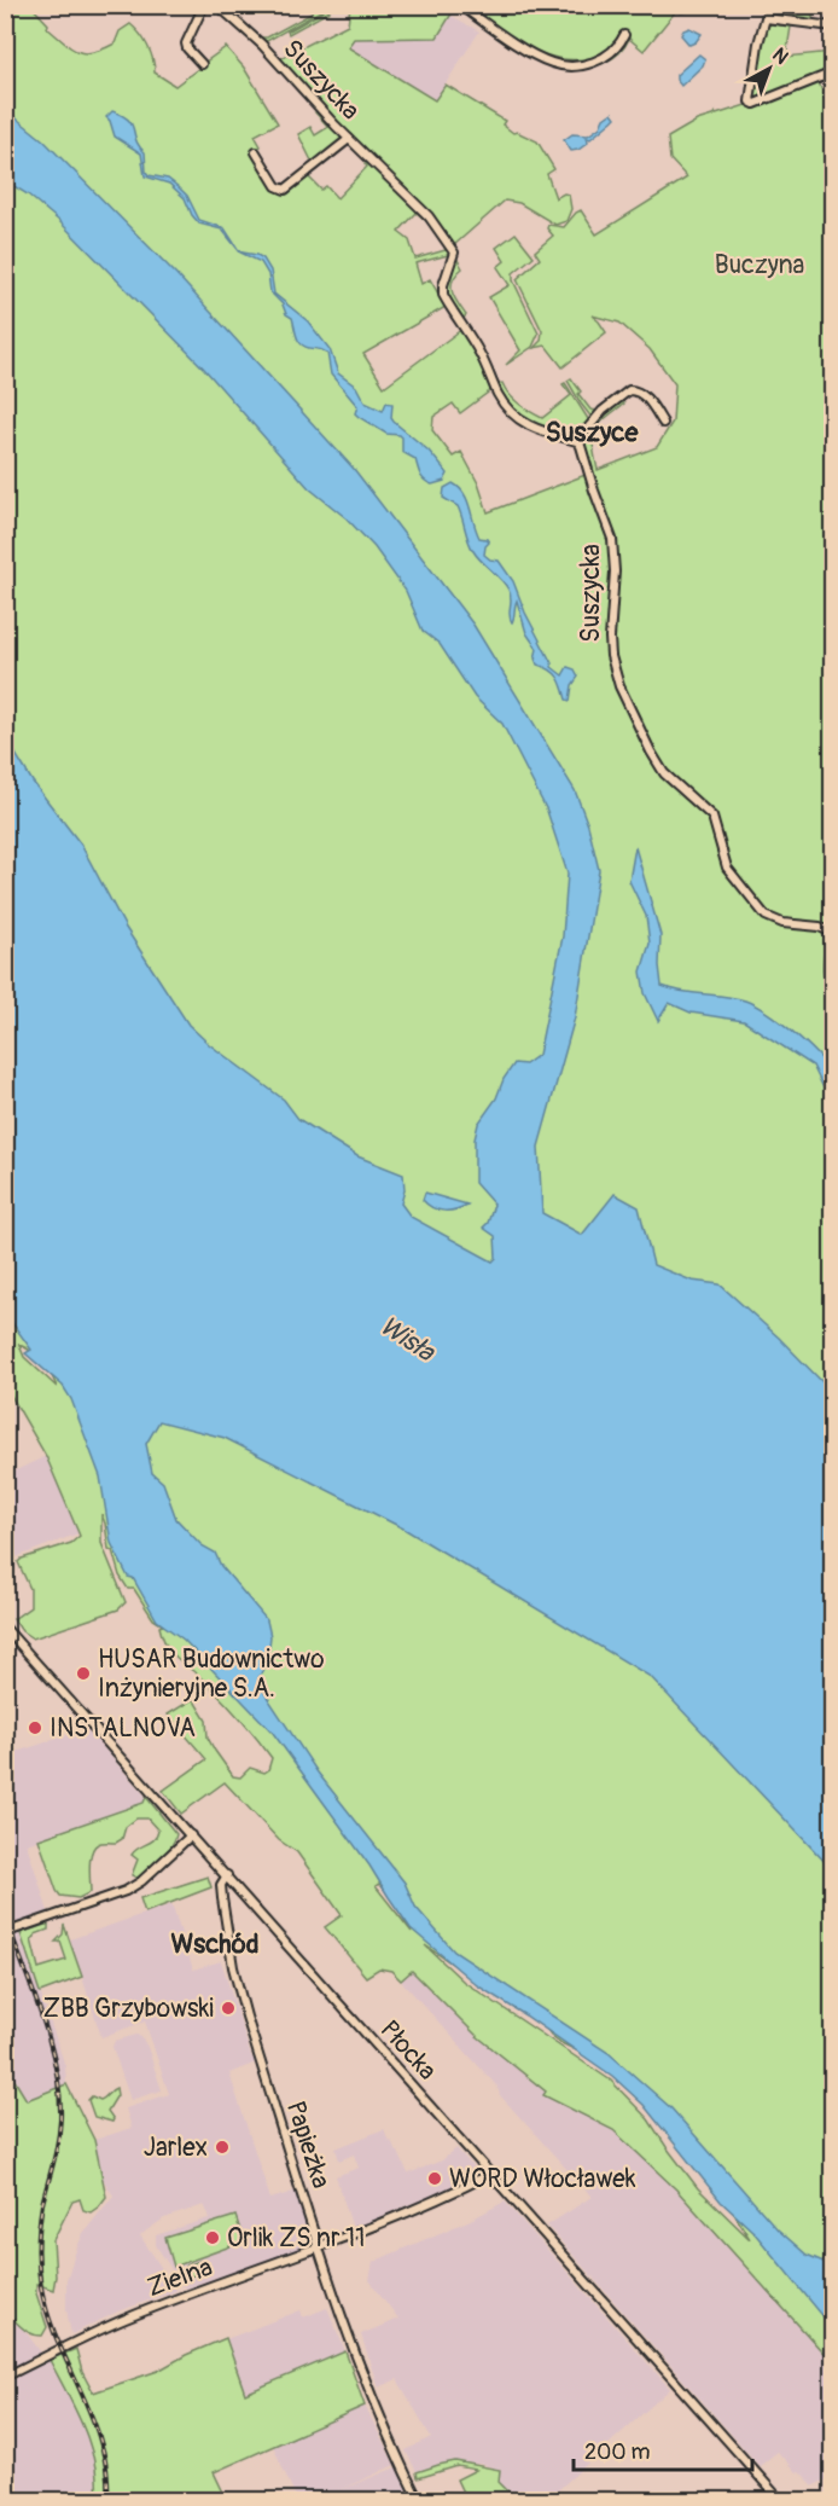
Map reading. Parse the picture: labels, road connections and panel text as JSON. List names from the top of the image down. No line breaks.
{"streets":{"street":["Suszycka","Płocka","Papieżka","Zielna"]},"crossings":[["Płocka","Papieżka"],["Płocka","Zielna"],["Papieżka","Zielna"]],"districts":["Suszyce","Wschód"],"water":["Wisła"],"parks":["Buczyna"],"places":["HUSAR Budownictwo Inżynieryjne S.A.","INSTALNOVA","ZBB Grzybowski","Jarlex","WORD Włocławek","Orlik ZS nr 11"],"scale_bar":"200 m","north":"top right"}
